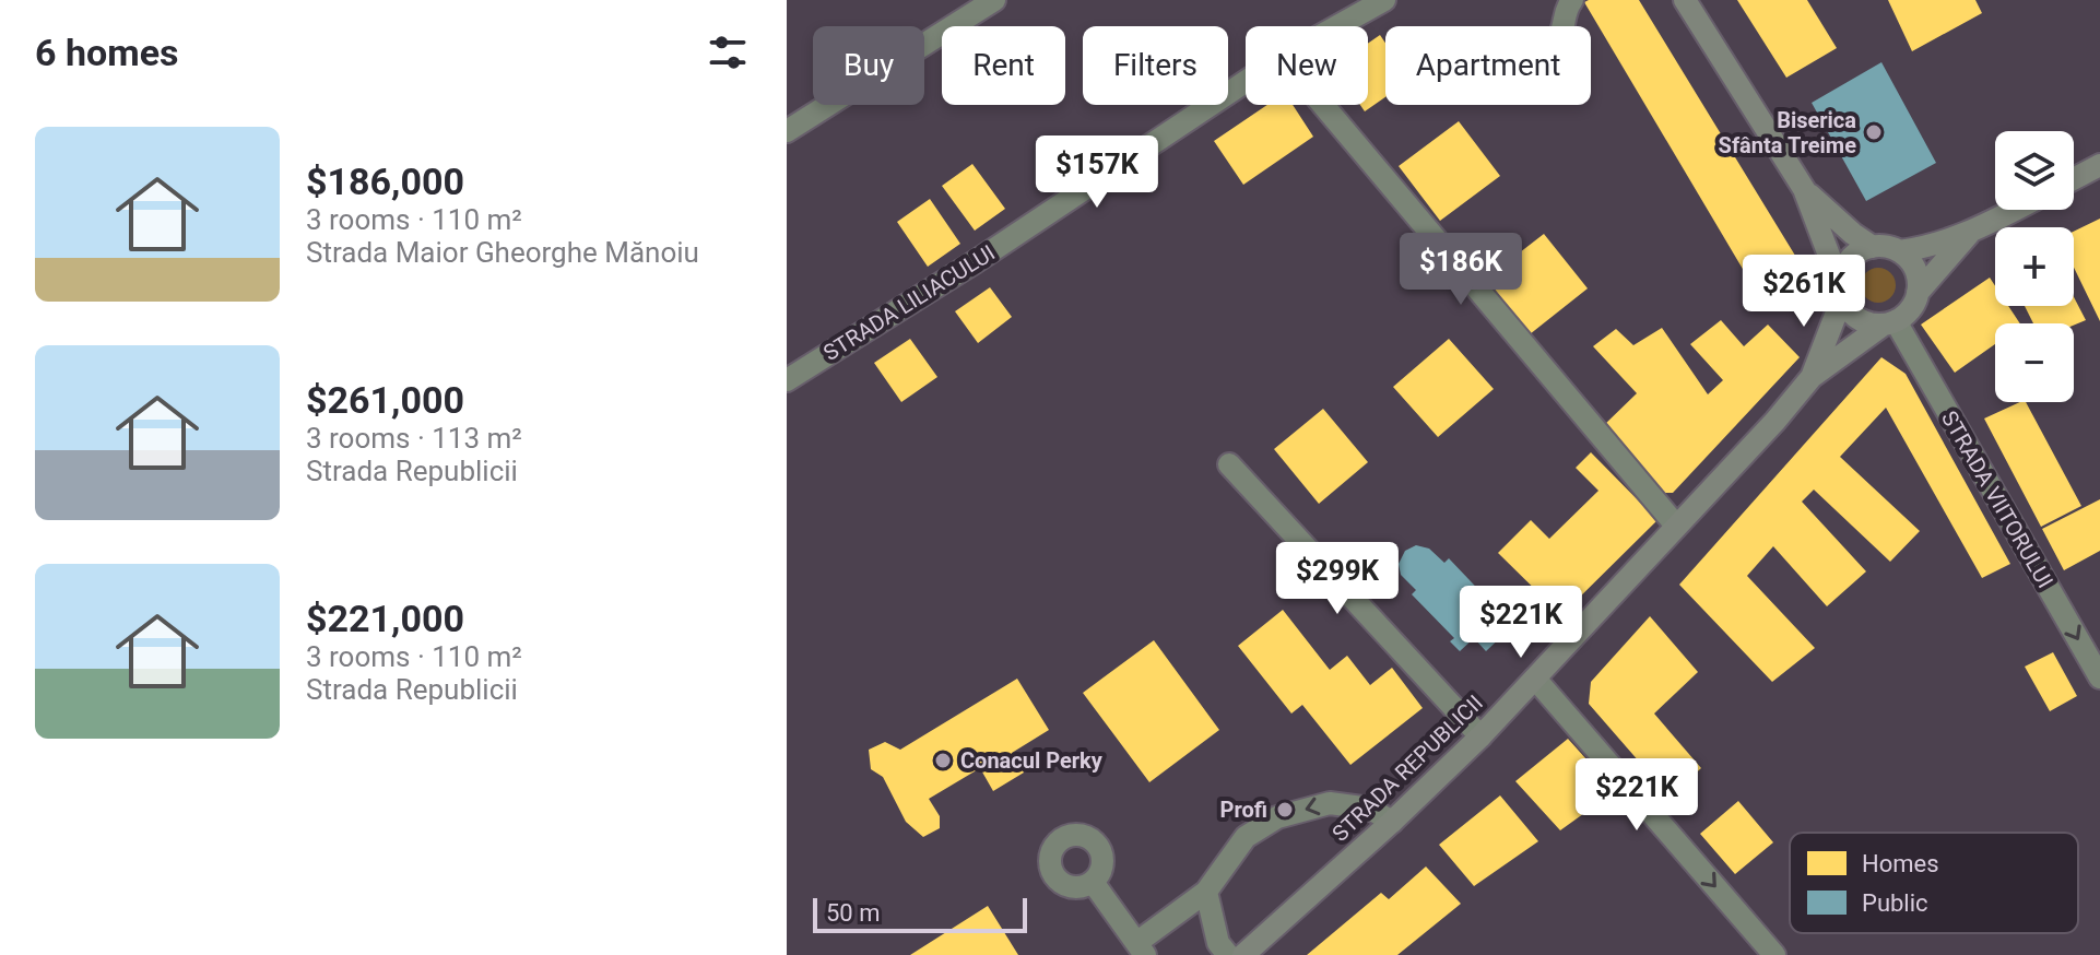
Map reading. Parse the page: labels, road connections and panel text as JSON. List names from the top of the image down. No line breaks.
{"streets":{"main road":["STRADA REPUBLICII"],"street":["STRADA LILIACULUI","STRADA VIITORULUI"]},"crossings":[["STRADA VIITORULUI","STRADA REPUBLICII"]],"one_way":["STRADA VIITORULUI"],"places":["Biserica Sfânta Treime","Conacul Perky","Profi"],"legend":["Homes","Public"],"scale_bar":"50 m","page":{"heading":"6 homes","chip":["Buy","Rent","Filters","New","Apartment"],"list":[{"name":"$186,000","note":"3 rooms · 110 m² · Strada Maior Gheorghe Mănoiu"},{"name":"$261,000","note":"3 rooms · 113 m² · Strada Republicii"},{"name":"$221,000","note":"3 rooms · 110 m² · Strada Republicii"}],"map_buttons":["+","−"],"price":["$157K","$186K","$261K","$299K","$221K","$221K"],"scale":"50 m"}}
